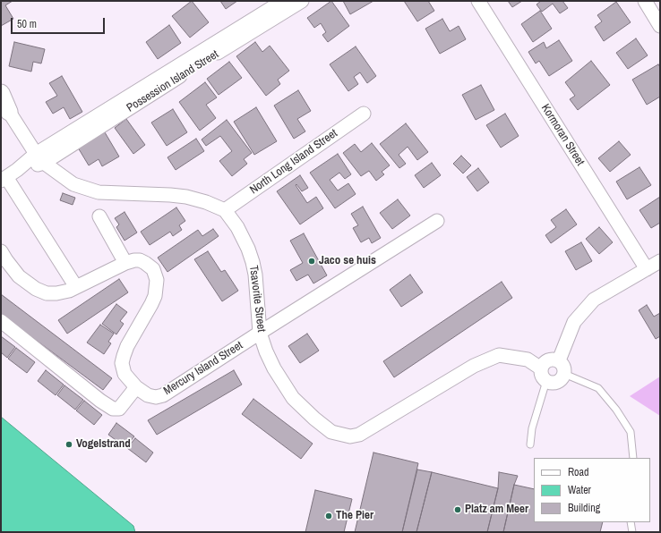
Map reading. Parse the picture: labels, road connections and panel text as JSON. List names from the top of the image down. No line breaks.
{"streets":{"street":["Possession Island Street","Kormoran Street","North Long Island Street","Tsavorite Street","Mercury Island Street"]},"crossings":[["Possession Island Street","Tsavorite Street"],["North Long Island Street","Tsavorite Street"],["Tsavorite Street","Mercury Island Street"]],"places":["Jaco se huis","Vogelstrand","Platz am Meer","The Pier"],"legend":["Road","Water","Building"],"scale_bar":"50 m"}
